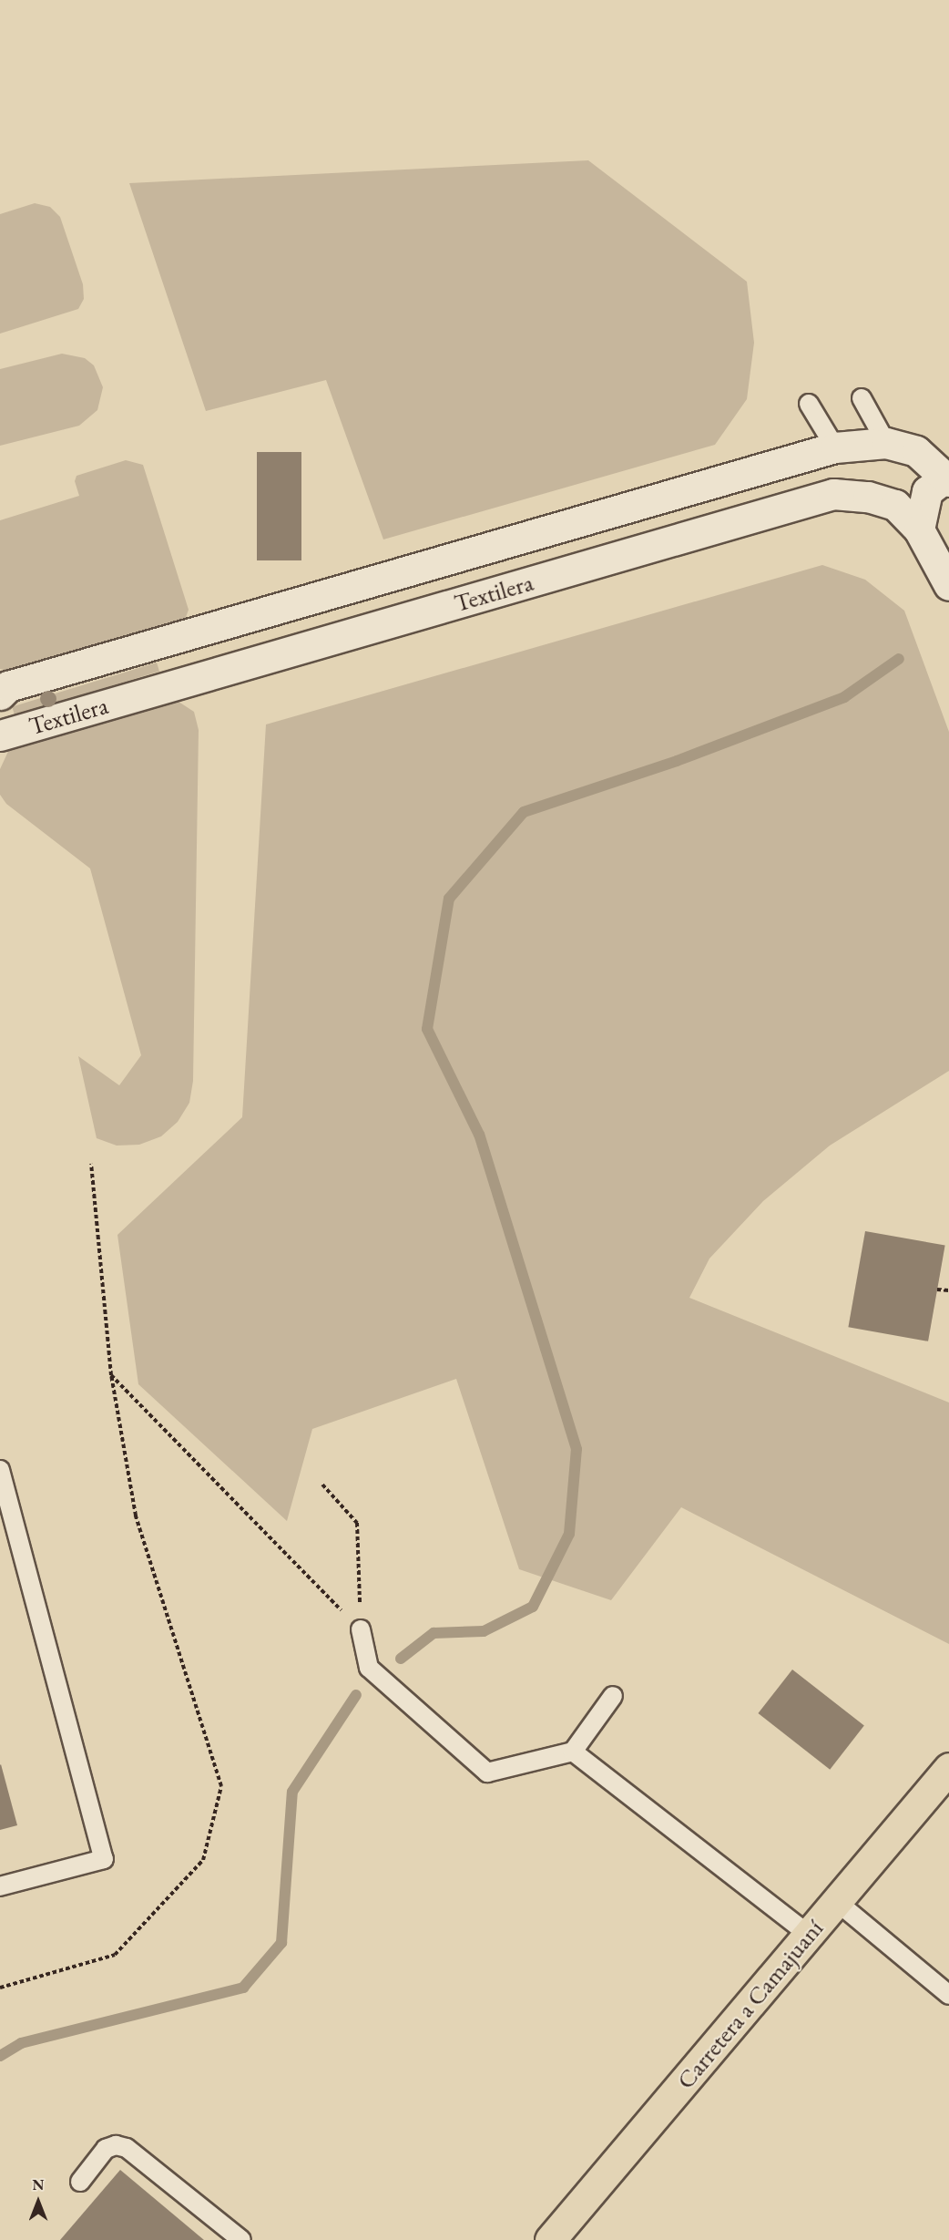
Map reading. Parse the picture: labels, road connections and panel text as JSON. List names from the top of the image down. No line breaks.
{"streets":{"main road":["Carretera a Camajuaní"],"street":["Textilera"]},"north":"top"}
